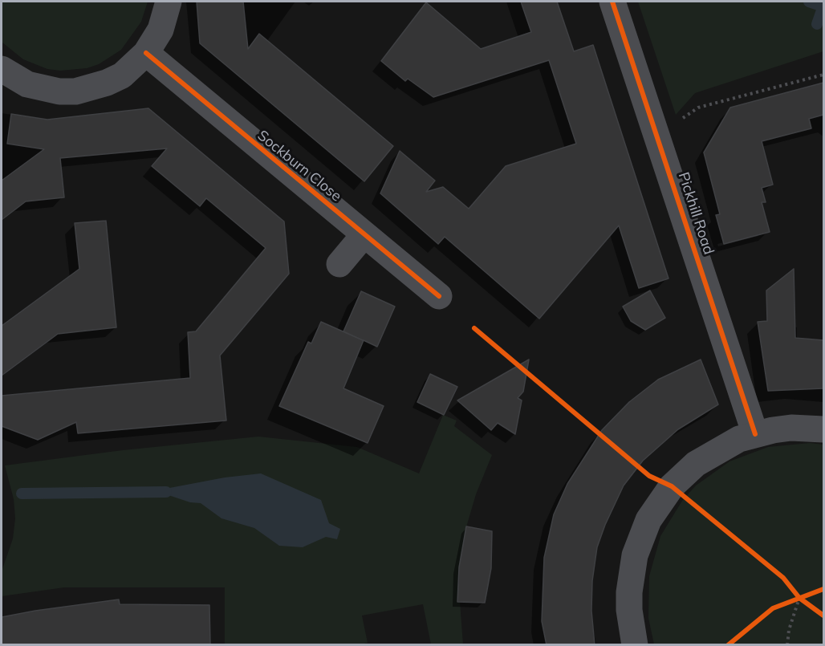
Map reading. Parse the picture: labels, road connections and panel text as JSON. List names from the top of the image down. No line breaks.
{"streets":{"street":["Sockburn Close","Pickhill Road"]}}
